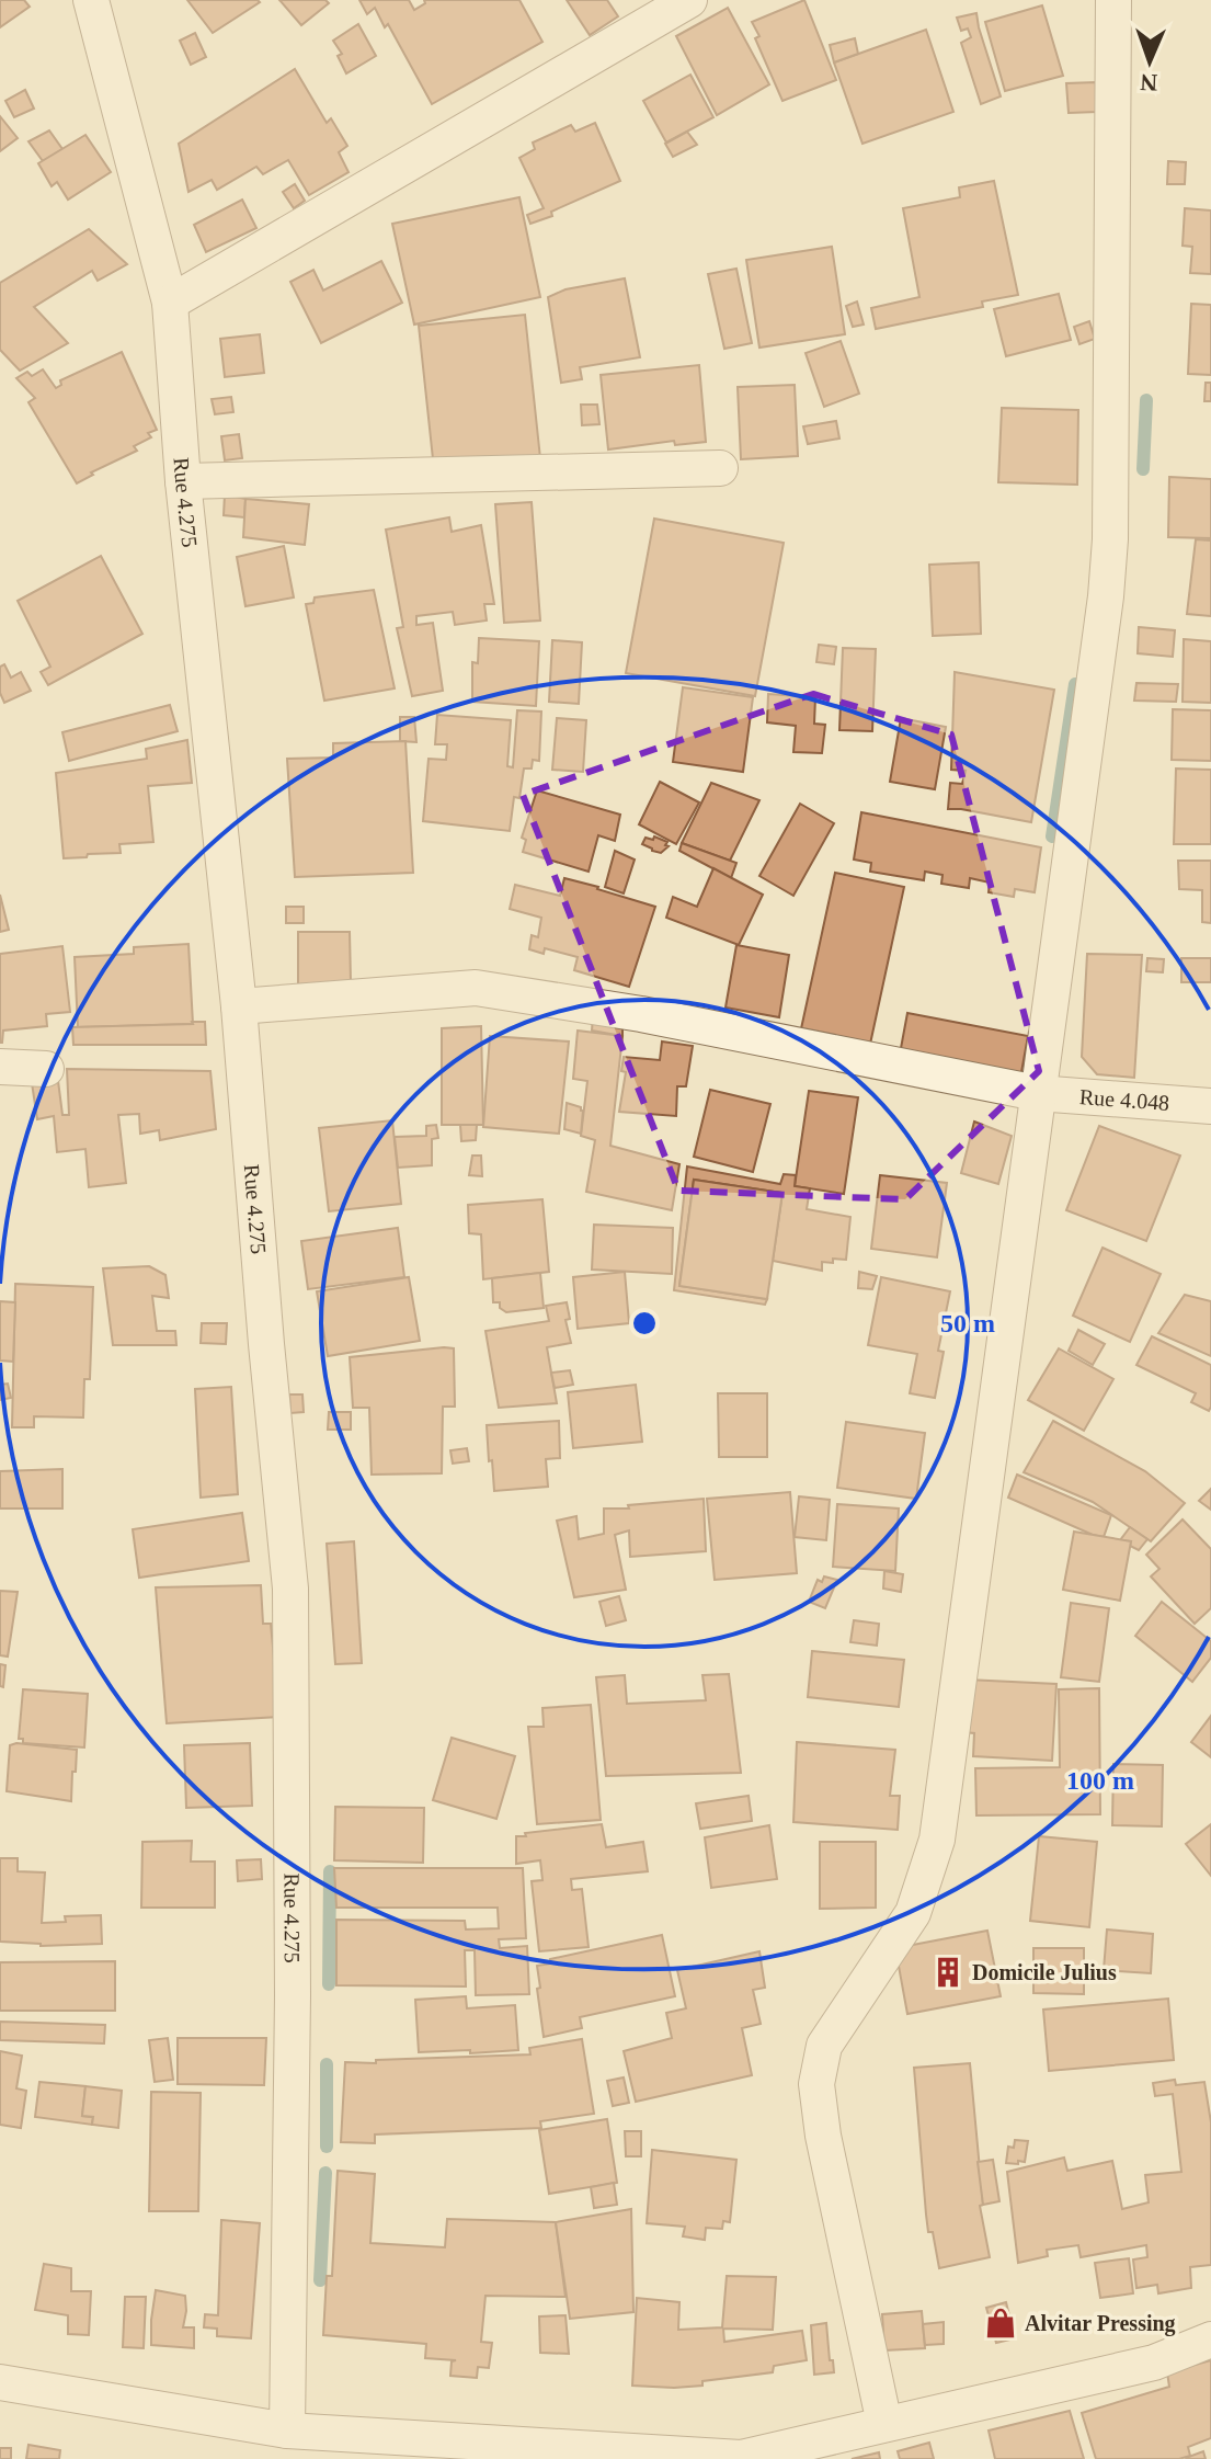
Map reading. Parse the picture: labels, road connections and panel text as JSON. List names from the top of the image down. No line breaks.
{"streets":{"street":["Rue 4.275","Rue 4.048"]},"crossings":[["Rue 4.275","Rue 4.048"]],"places":{"building":["Domicile Julius"],"shop":["Alvitar Pressing"]},"north":"bottom","rings":["50 m","100 m"]}
